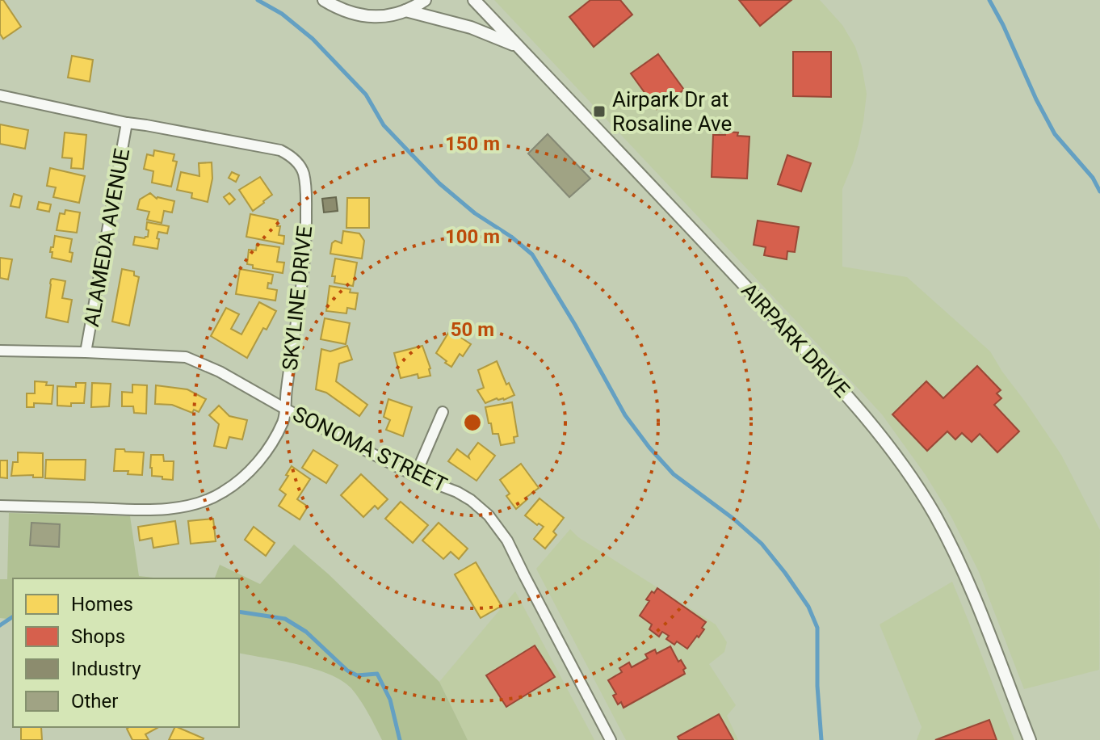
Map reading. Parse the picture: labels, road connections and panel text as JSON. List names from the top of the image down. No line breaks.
{"streets":{"street":["ALAMEDA AVENUE","SKYLINE DRIVE","AIRPARK DRIVE","SONOMA STREET"]},"crossings":[["ALAMEDA AVENUE","SKYLINE DRIVE"],["ALAMEDA AVENUE","SONOMA STREET"],["SKYLINE DRIVE","SONOMA STREET"]],"places":{"transit":["Airpark Dr at Rosaline Ave"]},"legend":["Homes","Shops","Industry","Other"],"rings":["150 m","100 m","50 m"]}
